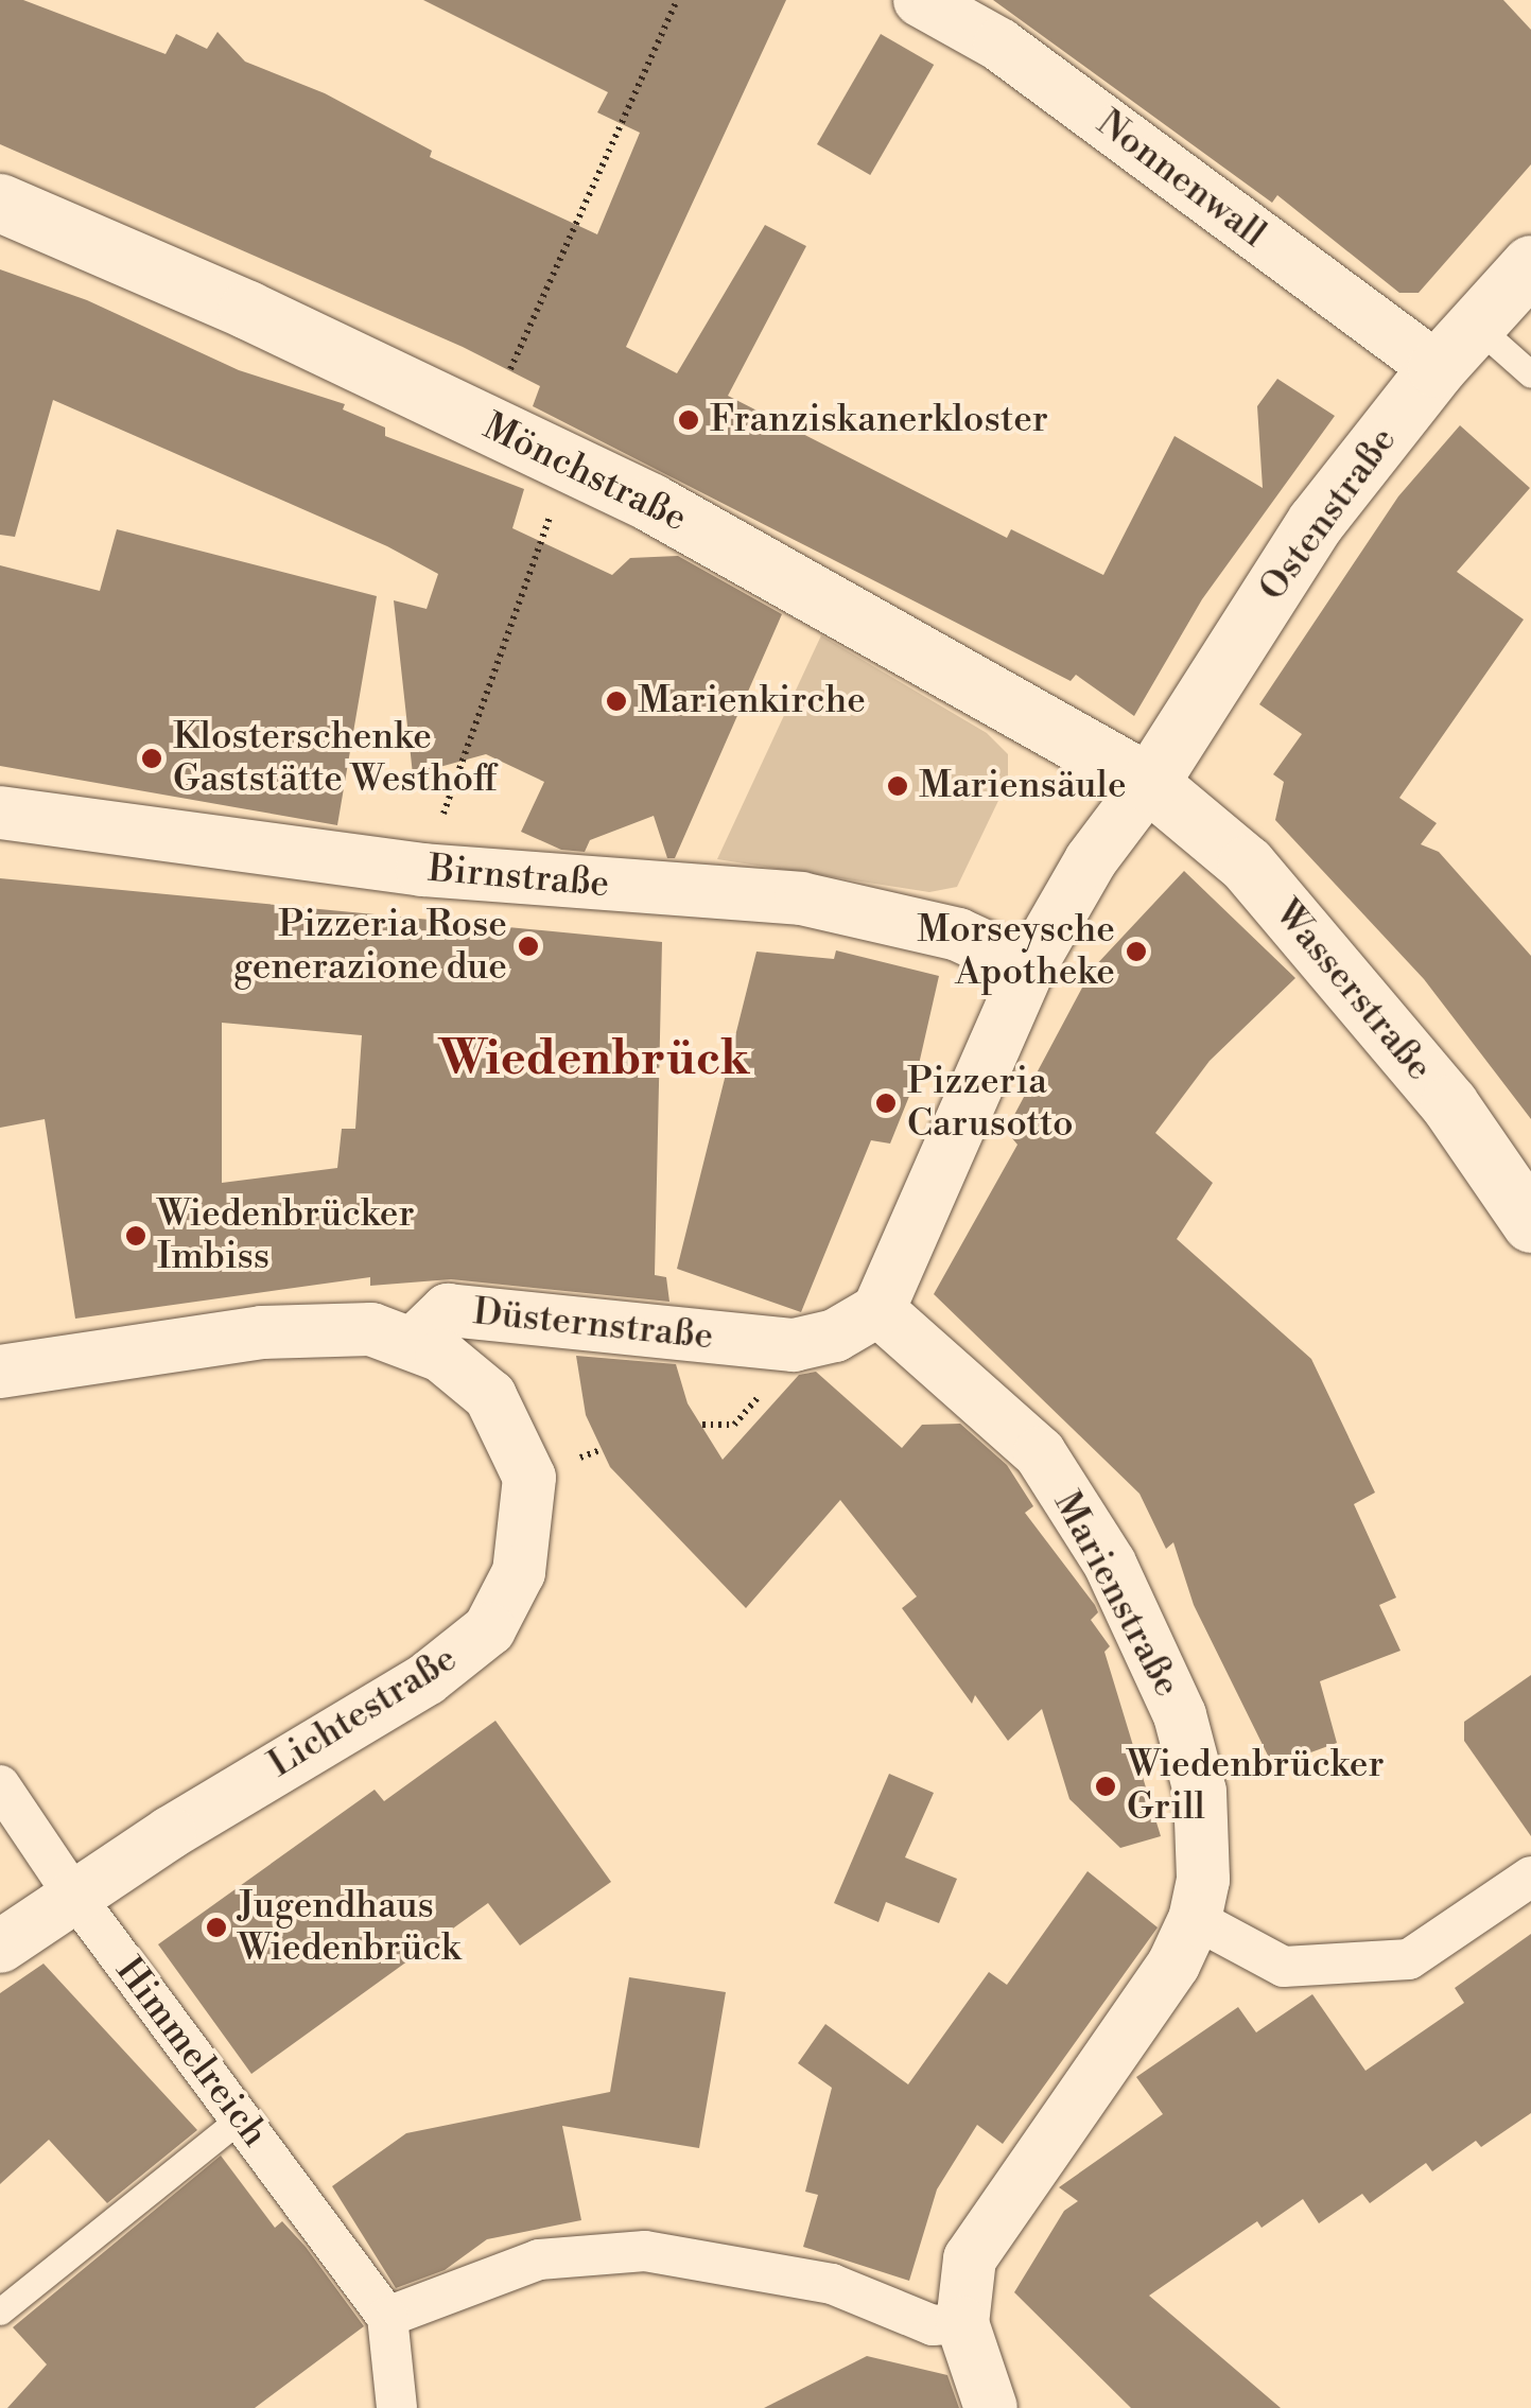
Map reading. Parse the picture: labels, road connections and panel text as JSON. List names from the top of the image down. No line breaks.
{"streets":{"street":["Nonnenwall","Mönchstraße","Ostenstraße","Birnstraße","Wasserstraße","Düsternstraße","Marienstraße","Lichtestraße","Himmelreich"]},"crossings":[["Nonnenwall","Ostenstraße"],["Mönchstraße","Ostenstraße"],["Mönchstraße","Wasserstraße"],["Ostenstraße","Wasserstraße"],["Düsternstraße","Marienstraße"],["Düsternstraße","Lichtestraße"],["Lichtestraße","Himmelreich"]],"districts":["Wiedenbrück"],"places":["Franziskanerkloster","Marienkirche","Klosterschenke Gaststätte Westhoff","Mariensäule","Pizzeria Rose generazione due","Morseysche Apotheke","Pizzeria Carusotto","Wiedenbrücker Imbiss","Wiedenbrücker Grill","Jugendhaus Wiedenbrück"]}
